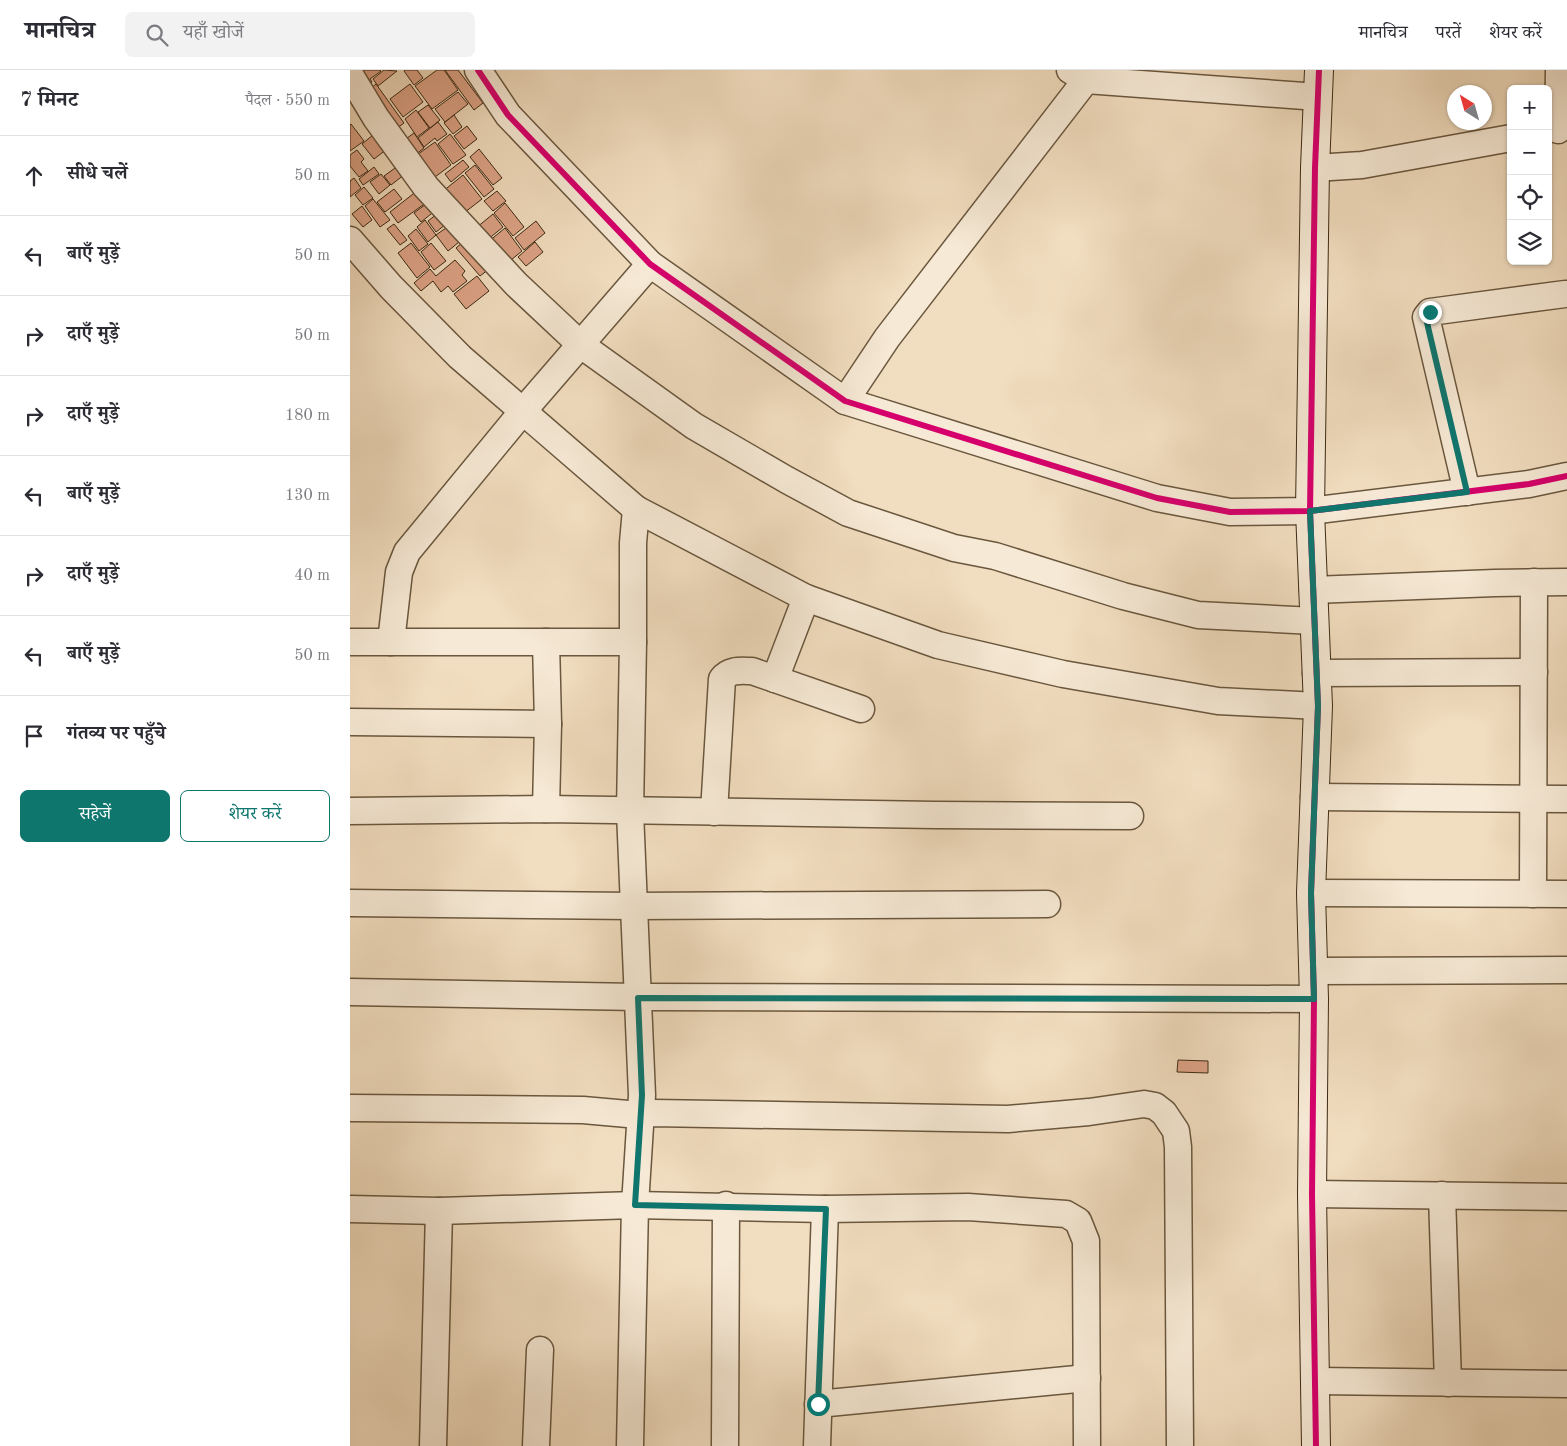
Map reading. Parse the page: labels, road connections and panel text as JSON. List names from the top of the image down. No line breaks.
{"north":"top left","page":{"header":"मानचित्र","search":"यहाँ खोजें","nav":["मानचित्र","परतें","शेयर करें"],"heading":["7 मिनट","पैदल · 550 m"],"map_buttons":["+","−"],"list":[["सीधे चलें","50 m"],["बाएँ मुड़ें","50 m"],["दाएँ मुड़ें","50 m"],["दाएँ मुड़ें","180 m"],["बाएँ मुड़ें","130 m"],["दाएँ मुड़ें","40 m"],["बाएँ मुड़ें","50 m"],"गंतव्य पर पहुँचे"],"buttons":["सहेजें","शेयर करें"]}}
